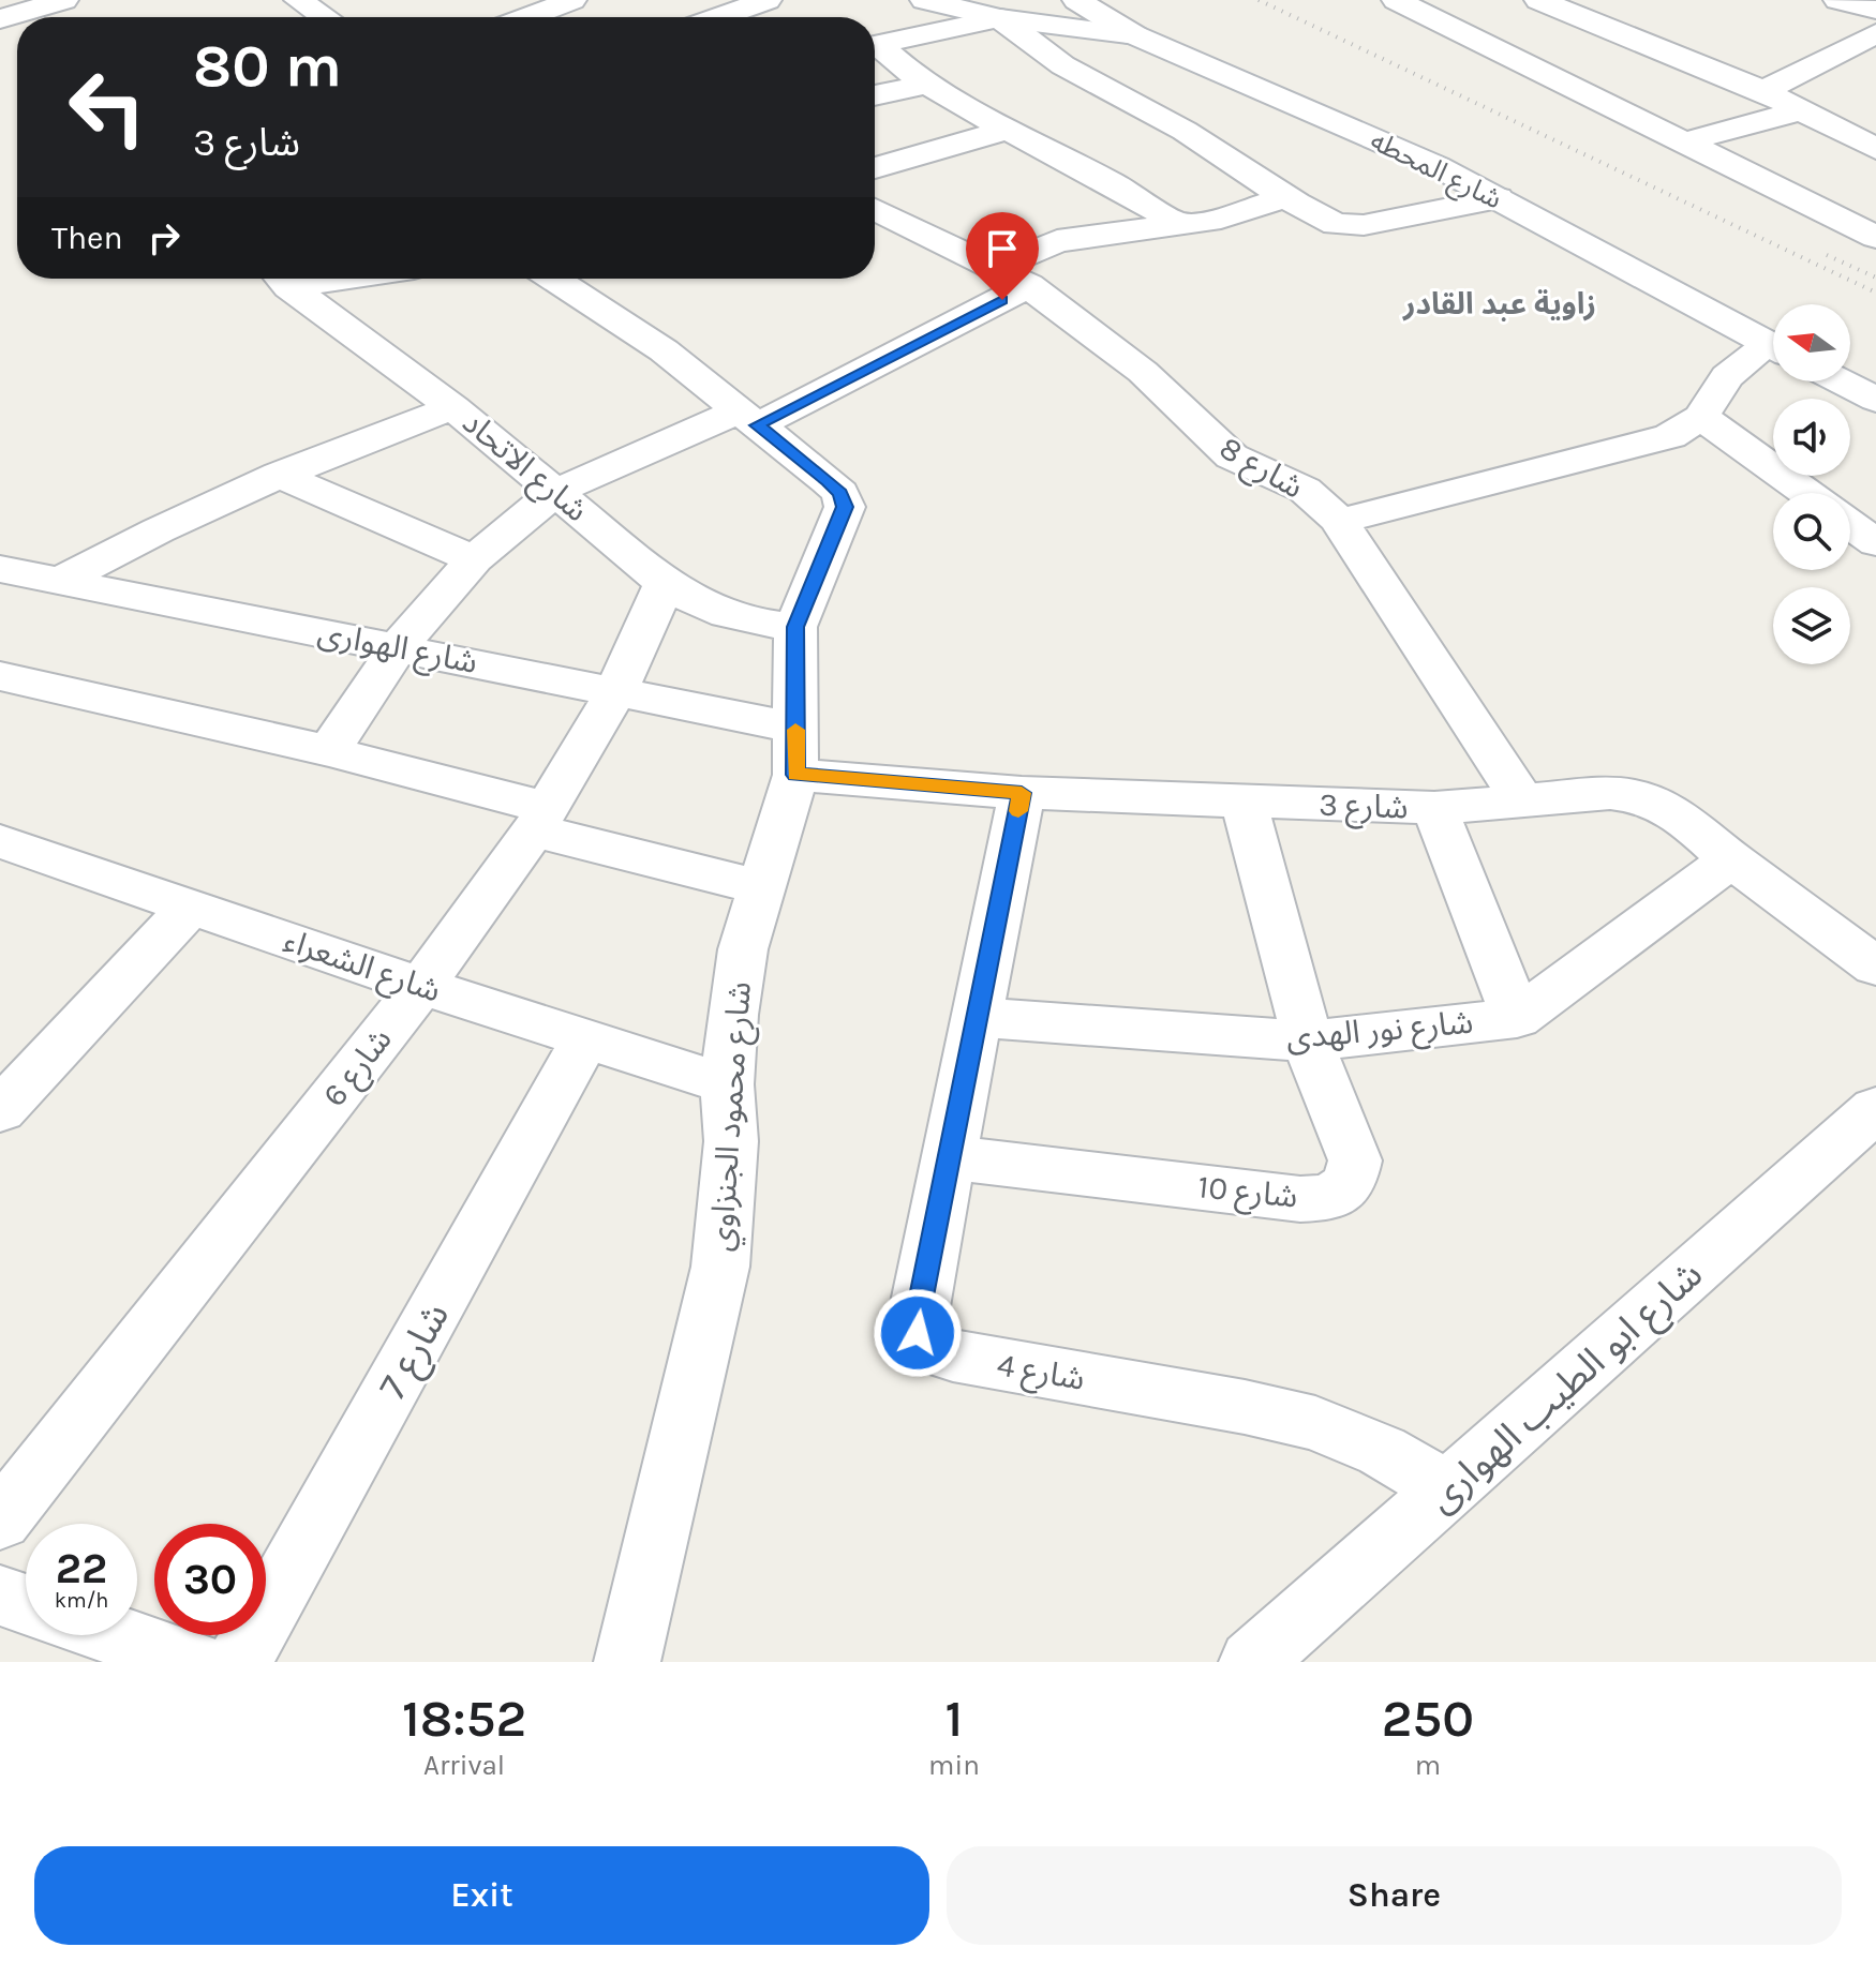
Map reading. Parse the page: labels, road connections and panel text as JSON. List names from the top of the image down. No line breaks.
{"streets":{"street":["شارع المحطه","شارع الاتحاد","شارع 8","شارع الهوارى","شارع 3","شارع الشعراء","شارع نور الهدى","شارع 6","شارع محمود الجنزاوي","شارع 10","شارع 7","شارع 4","شارع ابو الطيب الهوارى"]},"crossings":[["شارع الاتحاد","شارع 6"],["شارع الاتحاد","شارع محمود الجنزاوي"],["شارع 8","شارع 3"],["شارع الهوارى","شارع 3"],["شارع الهوارى","شارع 6"],["شارع الهوارى","شارع محمود الجنزاوي"],["شارع 3","شارع نور الهدى"],["شارع 3","شارع محمود الجنزاوي"],["شارع 3","شارع 10"],["شارع 3","شارع 4"],["شارع الشعراء","شارع 6"],["شارع الشعراء","شارع محمود الجنزاوي"],["شارع الشعراء","شارع 7"],["شارع نور الهدى","شارع 10"],["شارع نور الهدى","شارع 4"],["شارع 10","شارع 4"],["شارع 4","شارع ابو الطيب الهوارى"]],"districts":["زاوية عبد القادر"],"north":"left","page":{"turn":["80 m","شارع 3"],"then":"Then","speed":"22 km/h","limit":"30","eta":["18:52","Arrival","1","min","250","m"],"buttons":["Exit","Share"]}}
